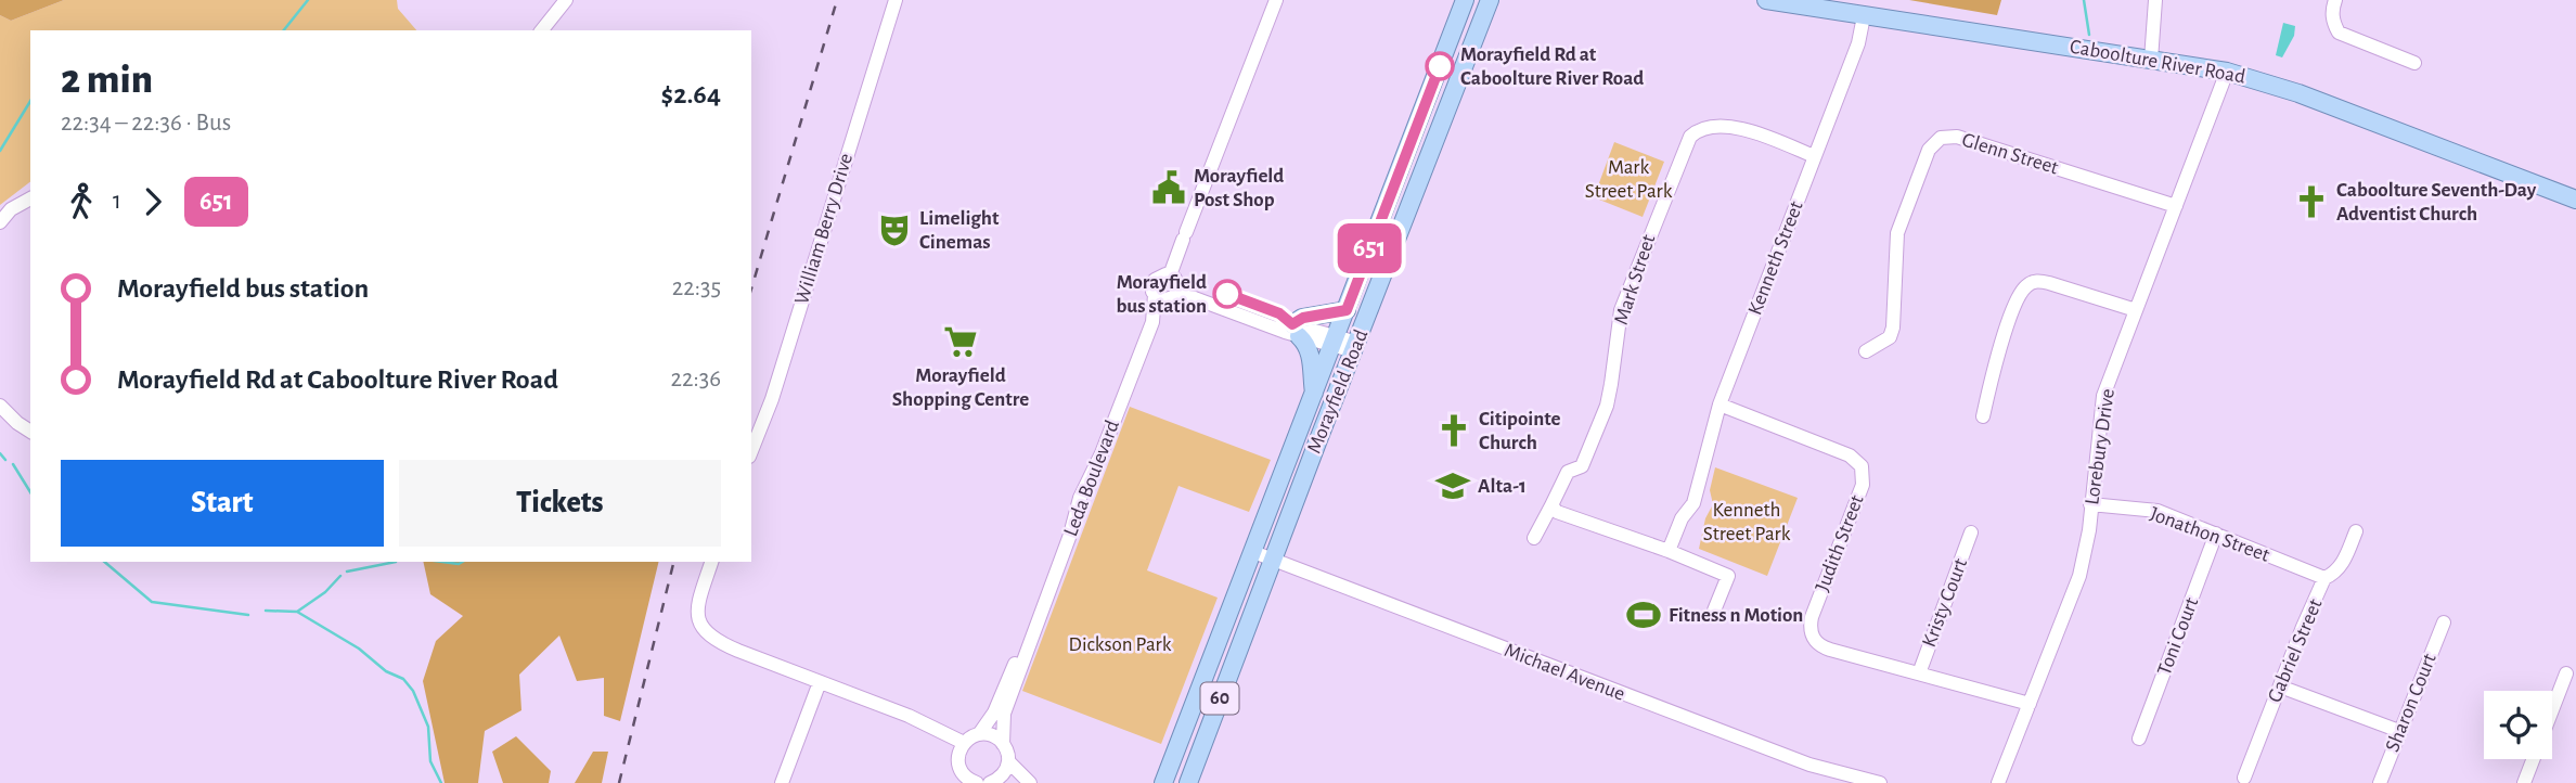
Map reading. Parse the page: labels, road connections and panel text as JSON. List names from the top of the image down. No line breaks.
{"streets":{"main road":["Caboolture River Road","Morayfield Road","60"],"street":["Glenn Street","William Berry Drive","Kenneth Street","Mark Street","Lorebury Drive","Leda Boulevard","Jonathon Street","Judith Street","Kristy Court","Toni Court","Gabriel Street","Michael Avenue","Sharon Court"]},"crossings":[["Caboolture River Road","Kenneth Street"],["Caboolture River Road","Lorebury Drive"],["Glenn Street","Lorebury Drive"],["Kenneth Street","Mark Street"],["Kenneth Street","Judith Street"],["Morayfield Road","Michael Avenue"],["Lorebury Drive","Jonathon Street"],["Lorebury Drive","Judith Street"],["Jonathon Street","Toni Court"],["Jonathon Street","Gabriel Street"],["Judith Street","Kristy Court"]],"parks":["Mark Street Park","Kenneth Street Park","Dickson Park"],"places":{"other":["Morayfield Rd at Caboolture River Road","Morayfield bus station"],"public building":["Morayfield Post Shop"],"church":["Caboolture Seventh-Day Adventist Church","Citipointe Church"],"theatre":["Limelight Cinemas"],"supermarket":["Morayfield Shopping Centre"],"school or university":["Alta-1"],"sports":["Fitness n Motion"]},"lines":["bus line 651"],"page":{"on_map":"651","heading":["2 min","22:34 – 22:36 · Bus","$2.64"],"legs":["1","651"],"list":[{"name":"Morayfield bus station","value":"22:35"},{"name":"Morayfield Rd at Caboolture River Road","value":"22:36"}],"buttons":["Start","Tickets"]}}
